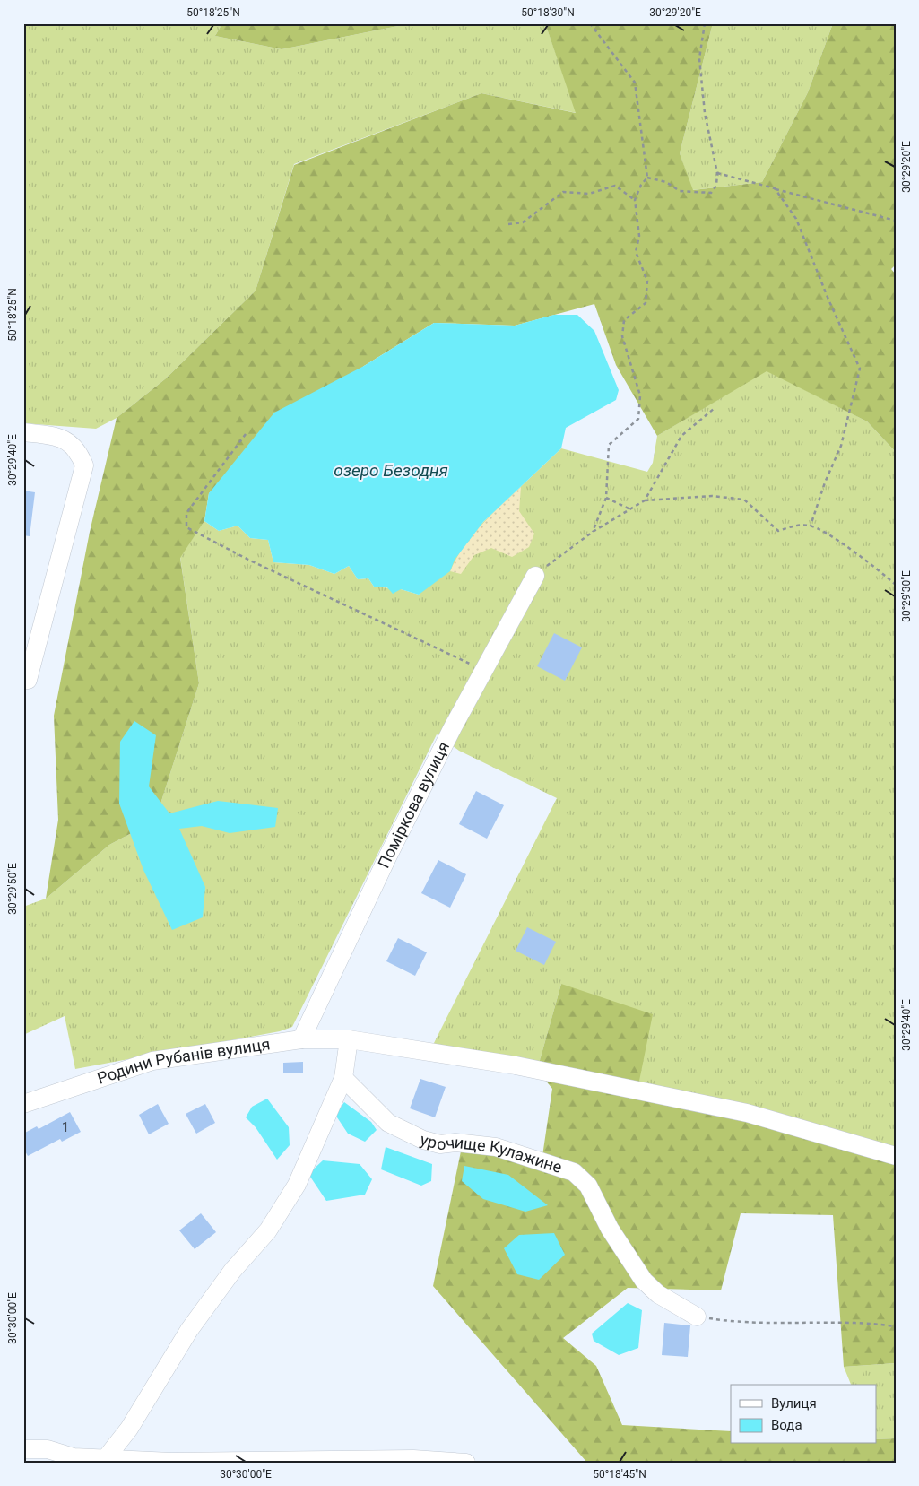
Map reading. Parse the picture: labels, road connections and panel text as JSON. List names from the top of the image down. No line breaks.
{"streets":{"street":["Поміркова вулиця","Родини Рубанів вулиця","урочище Кулажине"]},"crossings":[["Поміркова вулиця","Родини Рубанів вулиця"]],"water":["озеро Безодня"],"house_numbers":["1"],"legend":["Вулиця","Вода"],"coordinates":["50°18'25\"N","50°18'30\"N","30°29'20\"E","30°29'40\"E","30°29'30\"E","30°29'50\"E","30°30'00\"E","50°18'45\"N"]}
